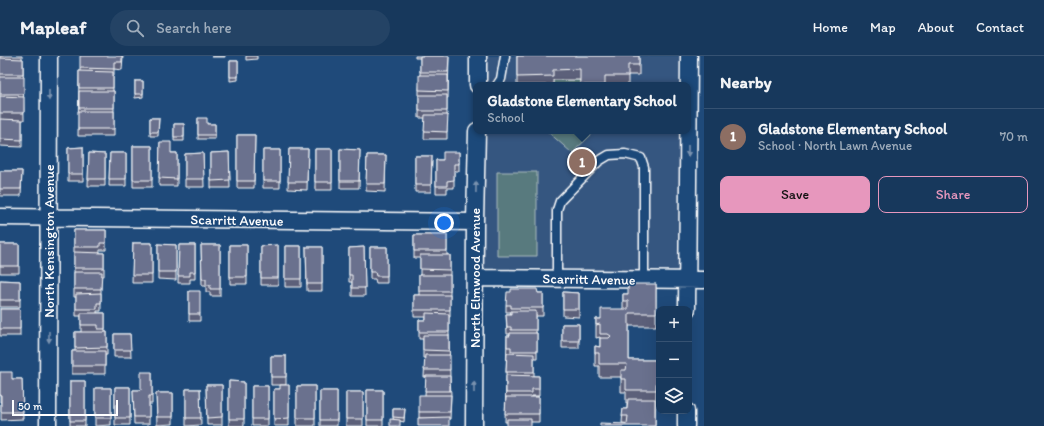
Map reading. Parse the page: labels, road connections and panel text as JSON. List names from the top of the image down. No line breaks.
{"streets":{"street":["Scarritt Avenue","North Kensington Avenue","North Elmwood Avenue"]},"crossings":[["Scarritt Avenue","North Kensington Avenue"],["Scarritt Avenue","North Elmwood Avenue"]],"one_way":["North Kensington Avenue","North Elmwood Avenue"],"scale_bar":"50 m","page":{"header":"Mapleaf","search":"Search here","nav":["Home","Map","About","Contact"],"heading":"Nearby","popup":["Gladstone Elementary School","School"],"list":[{"mark":"1","name":"Gladstone Elementary School","note":"School · North Lawn Avenue","value":"70 m"}],"pins":"1","buttons":["Save","Share"],"map_buttons":["+","−"],"scale":"50 m"}}
